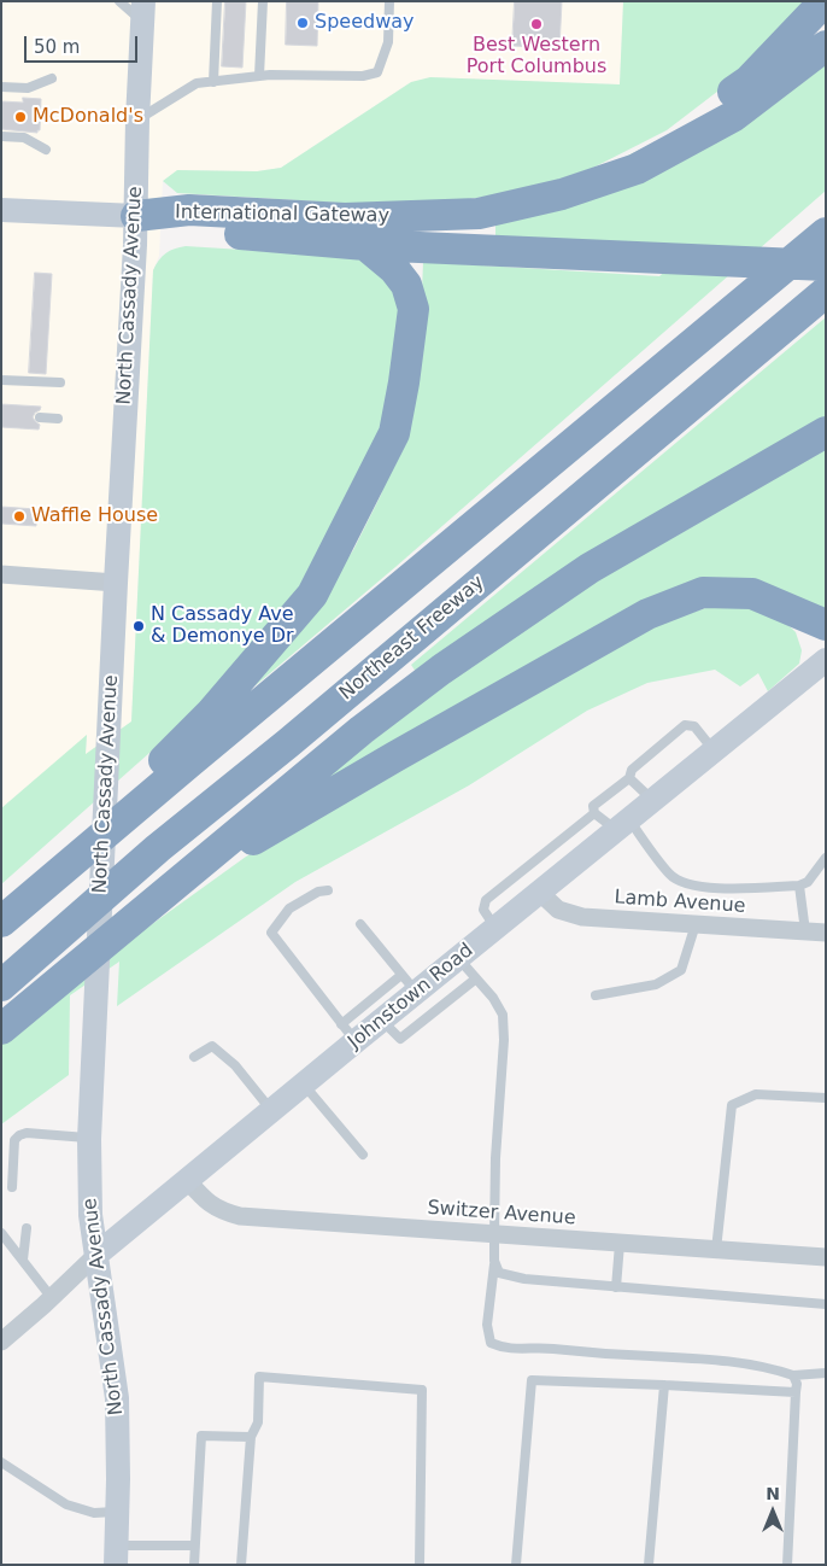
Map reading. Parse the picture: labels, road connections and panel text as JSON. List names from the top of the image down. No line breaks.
{"streets":{"highway":["International Gateway","Northeast Freeway"],"main road":["North Cassady Avenue","Johnstown Road"],"street":["Lamb Avenue","Switzer Avenue"]},"crossings":[["International Gateway","North Cassady Avenue"],["North Cassady Avenue","Johnstown Road"],["Lamb Avenue","Johnstown Road"],["Johnstown Road","Switzer Avenue"]],"places":["Speedway","Best Western Port Columbus","McDonald's","Waffle House","N Cassady Ave & Demonye Dr"],"scale_bar":"50 m","north":"top"}
